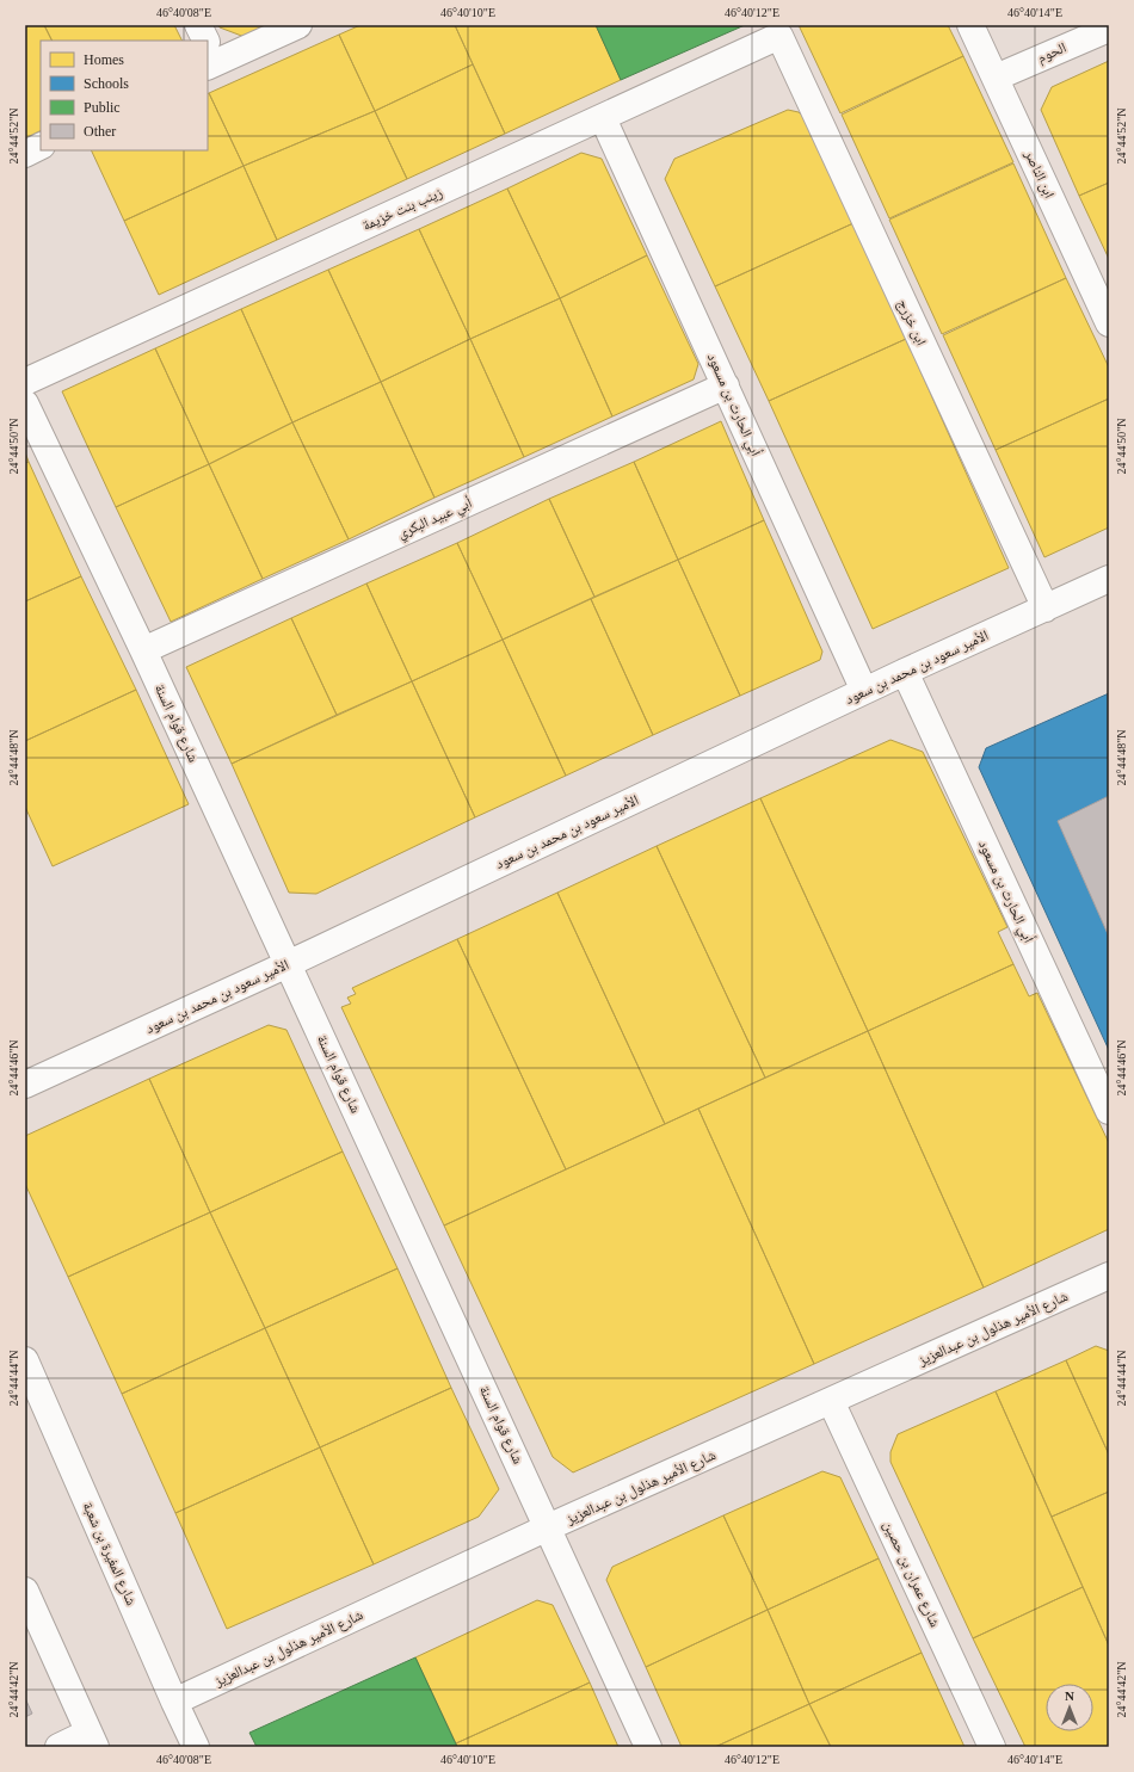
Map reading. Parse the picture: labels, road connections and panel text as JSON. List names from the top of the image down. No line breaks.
{"streets":{"street":["الحوم","ابن الناصر","زينب بنت خزيمة","ابن خزرج","أبي الحارث بن مسعود","أبي عبيد البكري","الأمير سعود بن محمد بن سعود","شارع قوام السنة","شارع الأمير هذلول بن عبدالعزيز","شارع المغيرة بن شعبة","شارع عمران بن حصين"]},"crossings":[["الحوم","ابن الناصر"],["زينب بنت خزيمة","ابن خزرج"],["زينب بنت خزيمة","أبي الحارث بن مسعود"],["ابن خزرج","الأمير سعود بن محمد بن سعود"],["أبي الحارث بن مسعود","أبي عبيد البكري"],["أبي الحارث بن مسعود","الأمير سعود بن محمد بن سعود"],["أبي عبيد البكري","شارع قوام السنة"],["الأمير سعود بن محمد بن سعود","شارع قوام السنة"],["شارع قوام السنة","شارع الأمير هذلول بن عبدالعزيز"],["شارع الأمير هذلول بن عبدالعزيز","شارع المغيرة بن شعبة"],["شارع الأمير هذلول بن عبدالعزيز","شارع عمران بن حصين"]],"legend":["Homes","Schools","Public","Other"],"north":"top","coordinates":["46°40'08\"E","46°40'10\"E","46°40'12\"E","46°40'14\"E","24°44'52\"N","24°44'50\"N","24°44'48\"N","24°44'46\"N","24°44'44\"N","24°44'42\"N"]}
